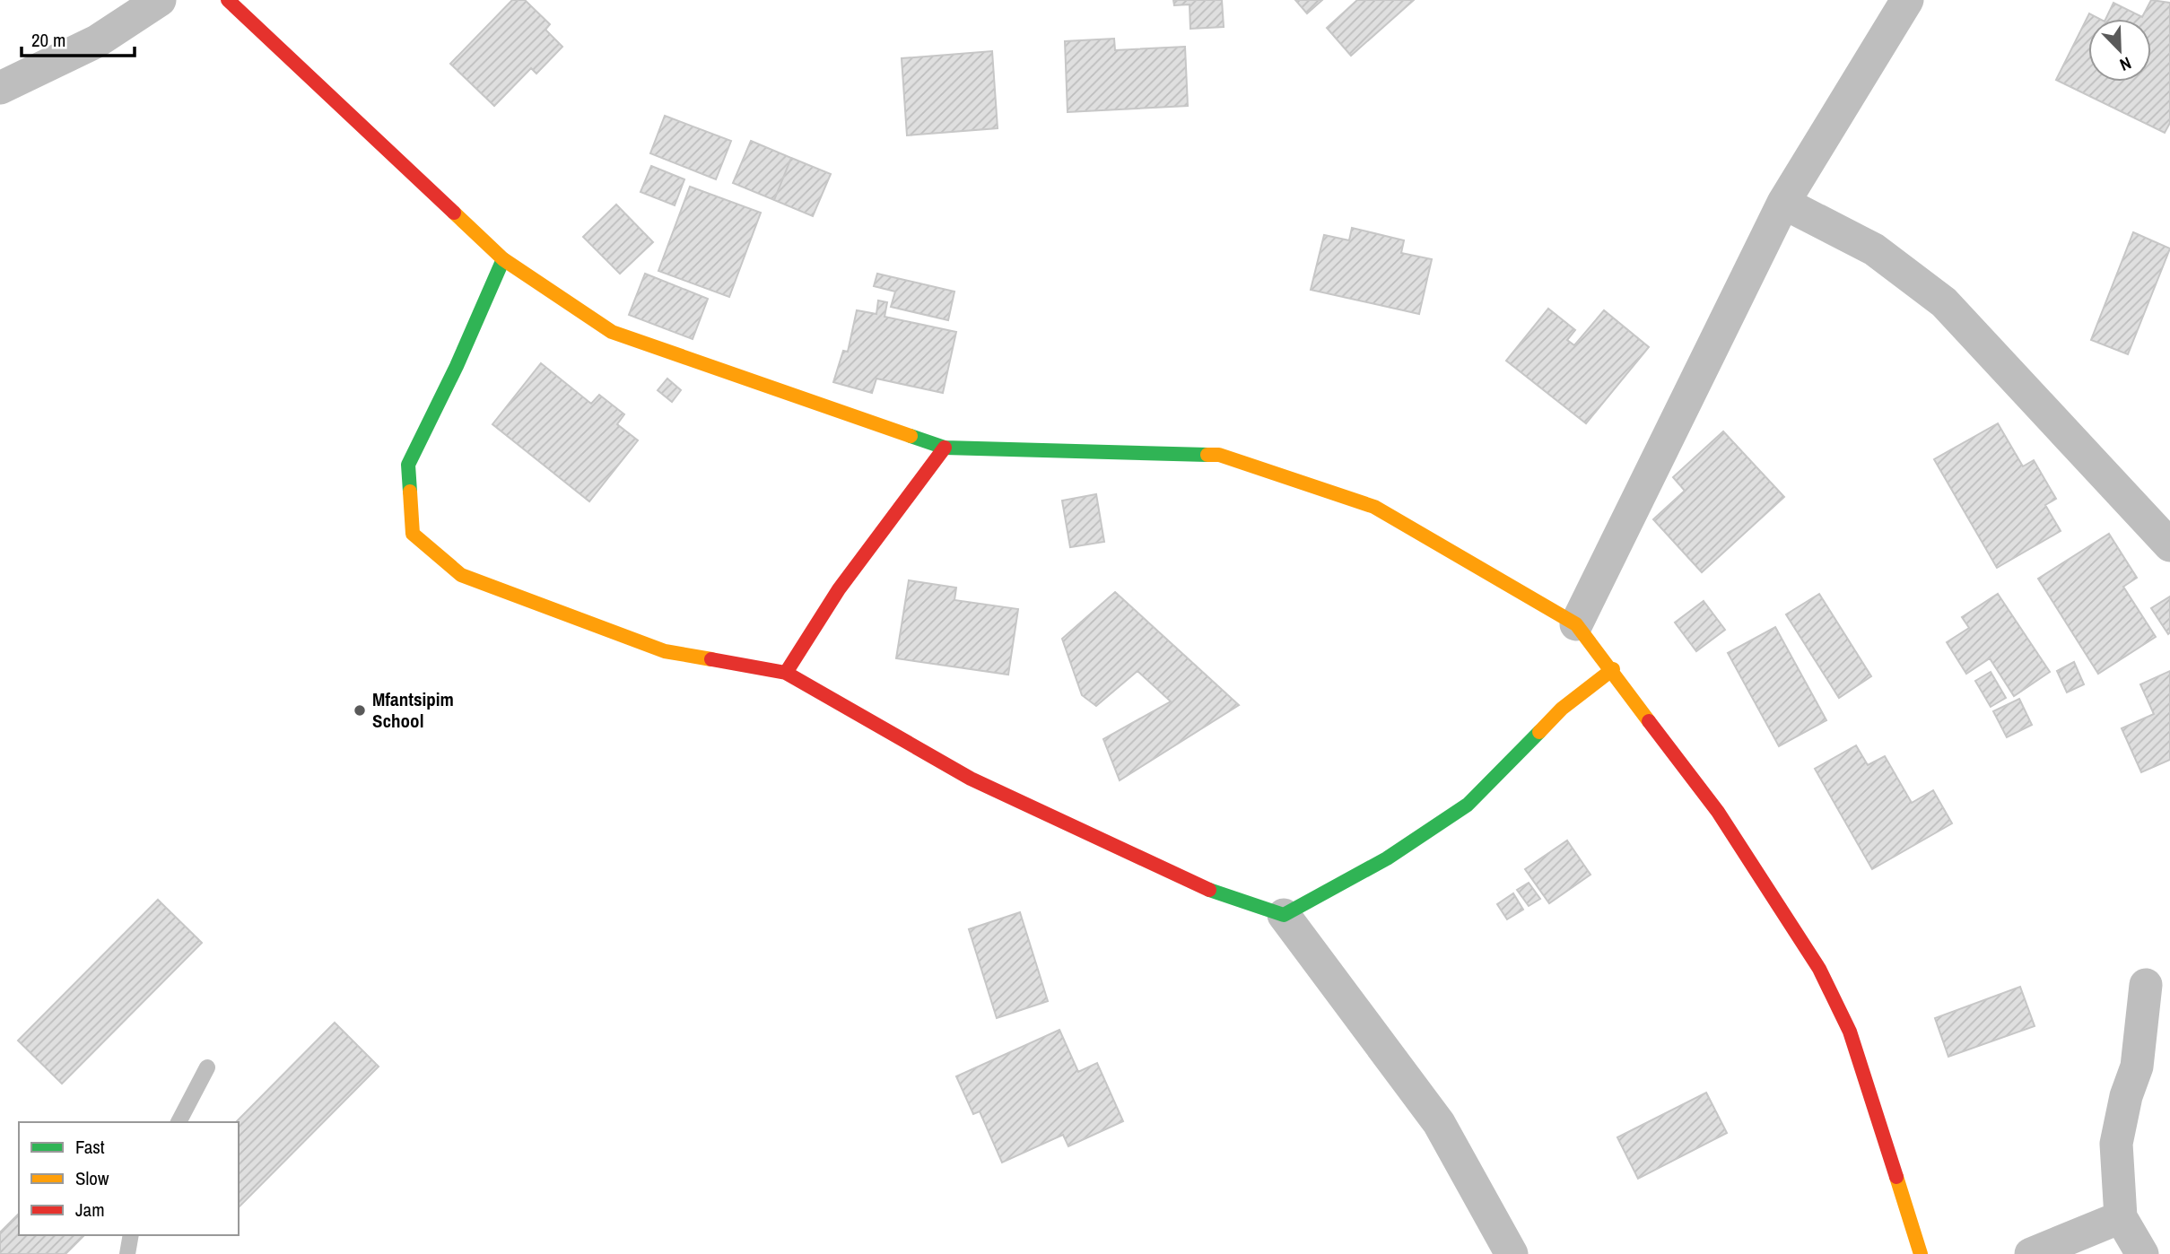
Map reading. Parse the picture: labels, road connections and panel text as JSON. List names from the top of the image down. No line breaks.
{"places":["Mfantsipim School"],"legend":["Fast","Slow","Jam"],"scale_bar":"20 m","north":"bottom right"}
